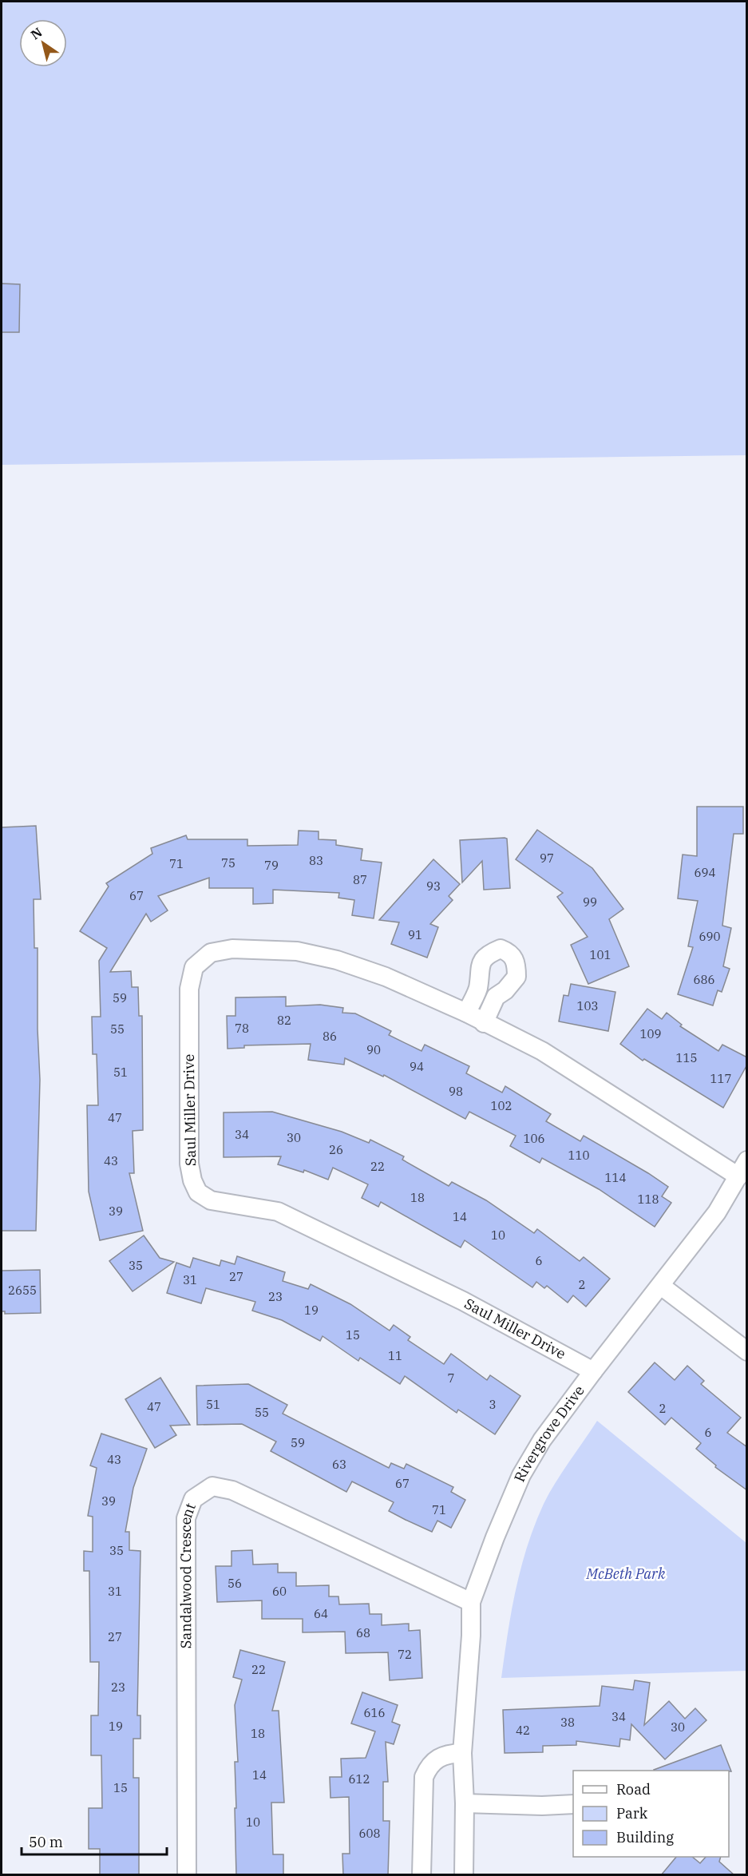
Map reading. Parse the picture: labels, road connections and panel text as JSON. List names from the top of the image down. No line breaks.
{"streets":{"street":["Saul Miller Drive","Rivergrove Drive","Sandalwood Crescent"]},"crossings":[["Saul Miller Drive","Rivergrove Drive"],["Rivergrove Drive","Sandalwood Crescent"]],"parks":["McBeth Park"],"house_numbers":["97","83","75","71","79","694","87","93","67","99","91","690","101","686","59","103","82","78","55","109","86","90","115","94","51","117","98","102","47","34","30","106","26","110","43","22","114","18","118","39","14","10","6","35","27","31","2","2655","23","19","15","11","7","51","3","47","2","55","6","59","43","63","67","39","71","35","56","31","60","64","68","27","72","22","23","616","34","38","19","30","42","18","14","612","15","10","608"],"legend":["Road","Park","Building"],"scale_bar":"50 m","north":"top left"}
